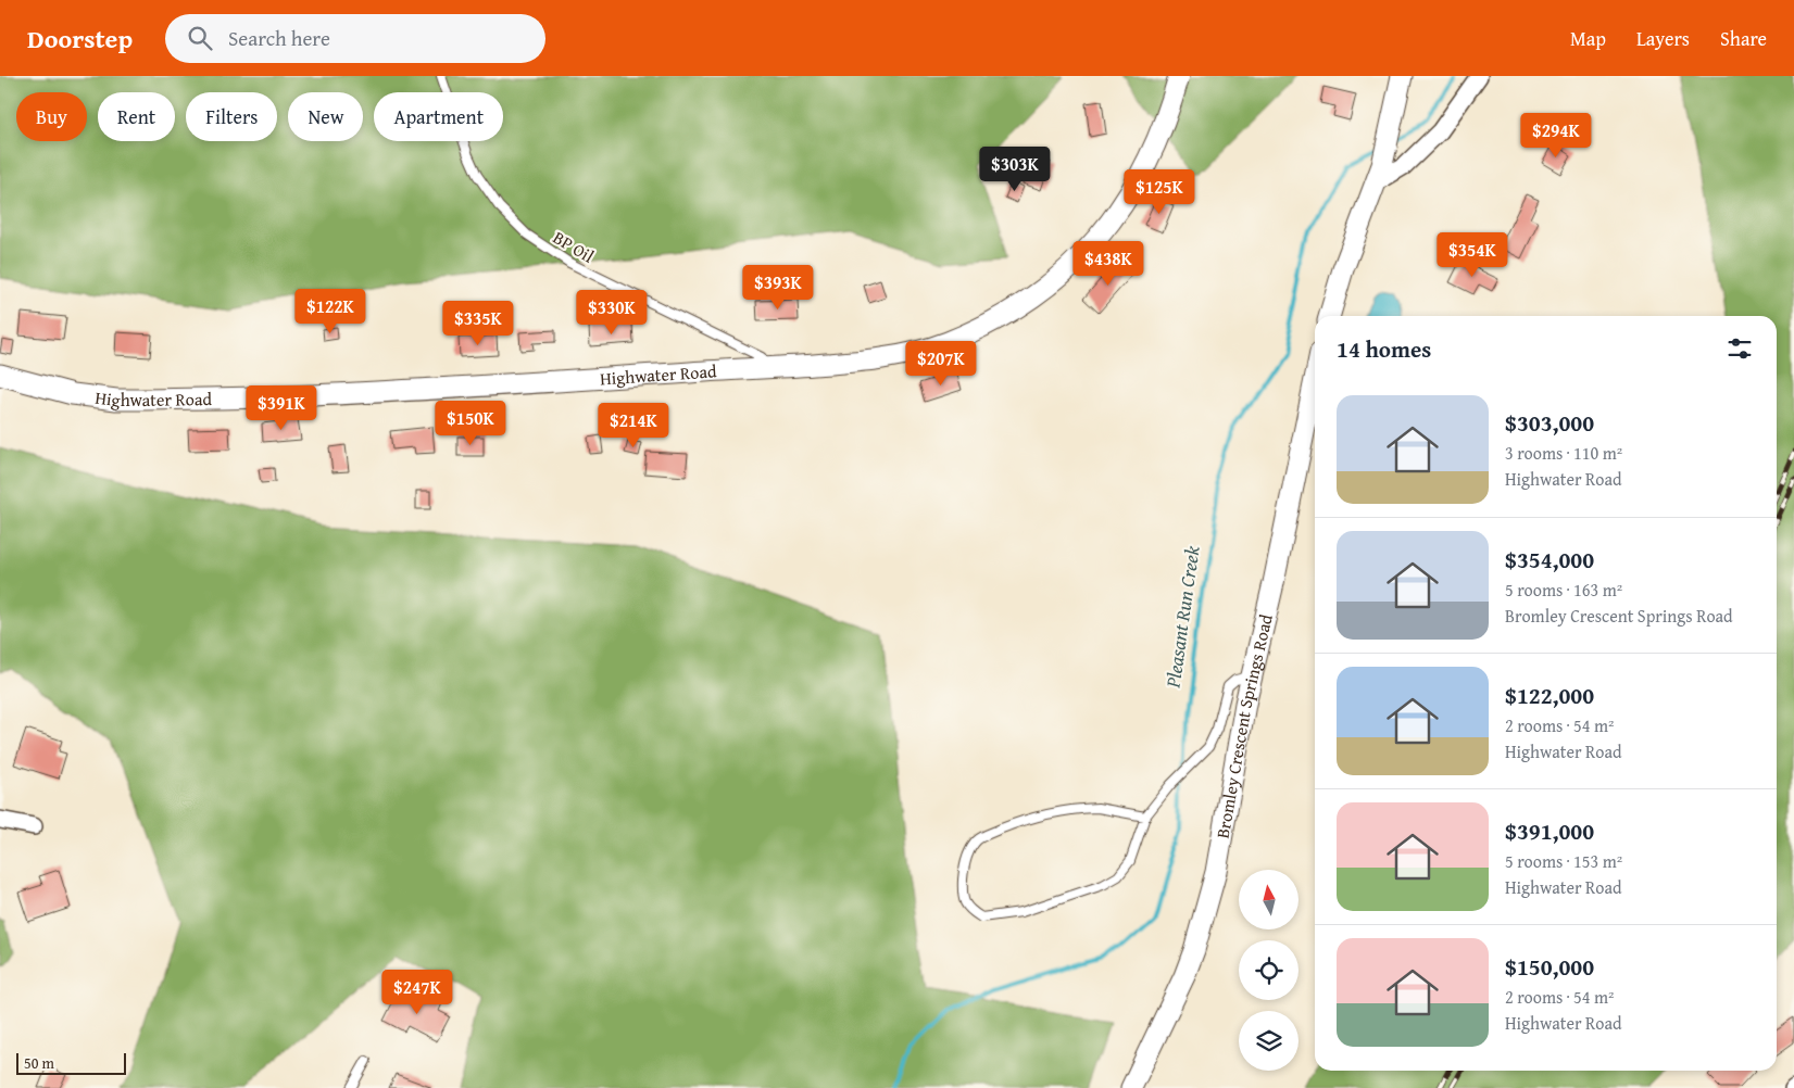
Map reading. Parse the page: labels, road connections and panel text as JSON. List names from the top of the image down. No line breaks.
{"streets":{"street":["Highwater Road","Bromley Crescent Springs Road"],"lane":["BP Oil"]},"crossings":[["BP Oil","Highwater Road"]],"water":["Pleasant Run Creek"],"scale_bar":"50 m","north":"top","page":{"header":"Doorstep","search":"Search here","nav":["Map","Layers","Share"],"chip":["Buy","Rent","Filters","New","Apartment"],"price":["$294K","$303K","$125K","$354K","$438K","$393K","$122K","$330K","$335K","$207K","$391K","$150K","$214K","$247K"],"heading":"14 homes","list":[{"name":"$303,000","note":"3 rooms · 110 m² · Highwater Road"},{"name":"$354,000","note":"5 rooms · 163 m² · Bromley Crescent Springs Road"},{"name":"$122,000","note":"2 rooms · 54 m² · Highwater Road"},{"name":"$391,000","note":"5 rooms · 153 m² · Highwater Road"},{"name":"$150,000","note":"2 rooms · 54 m² · Highwater Road"}],"scale":"50 m"}}
